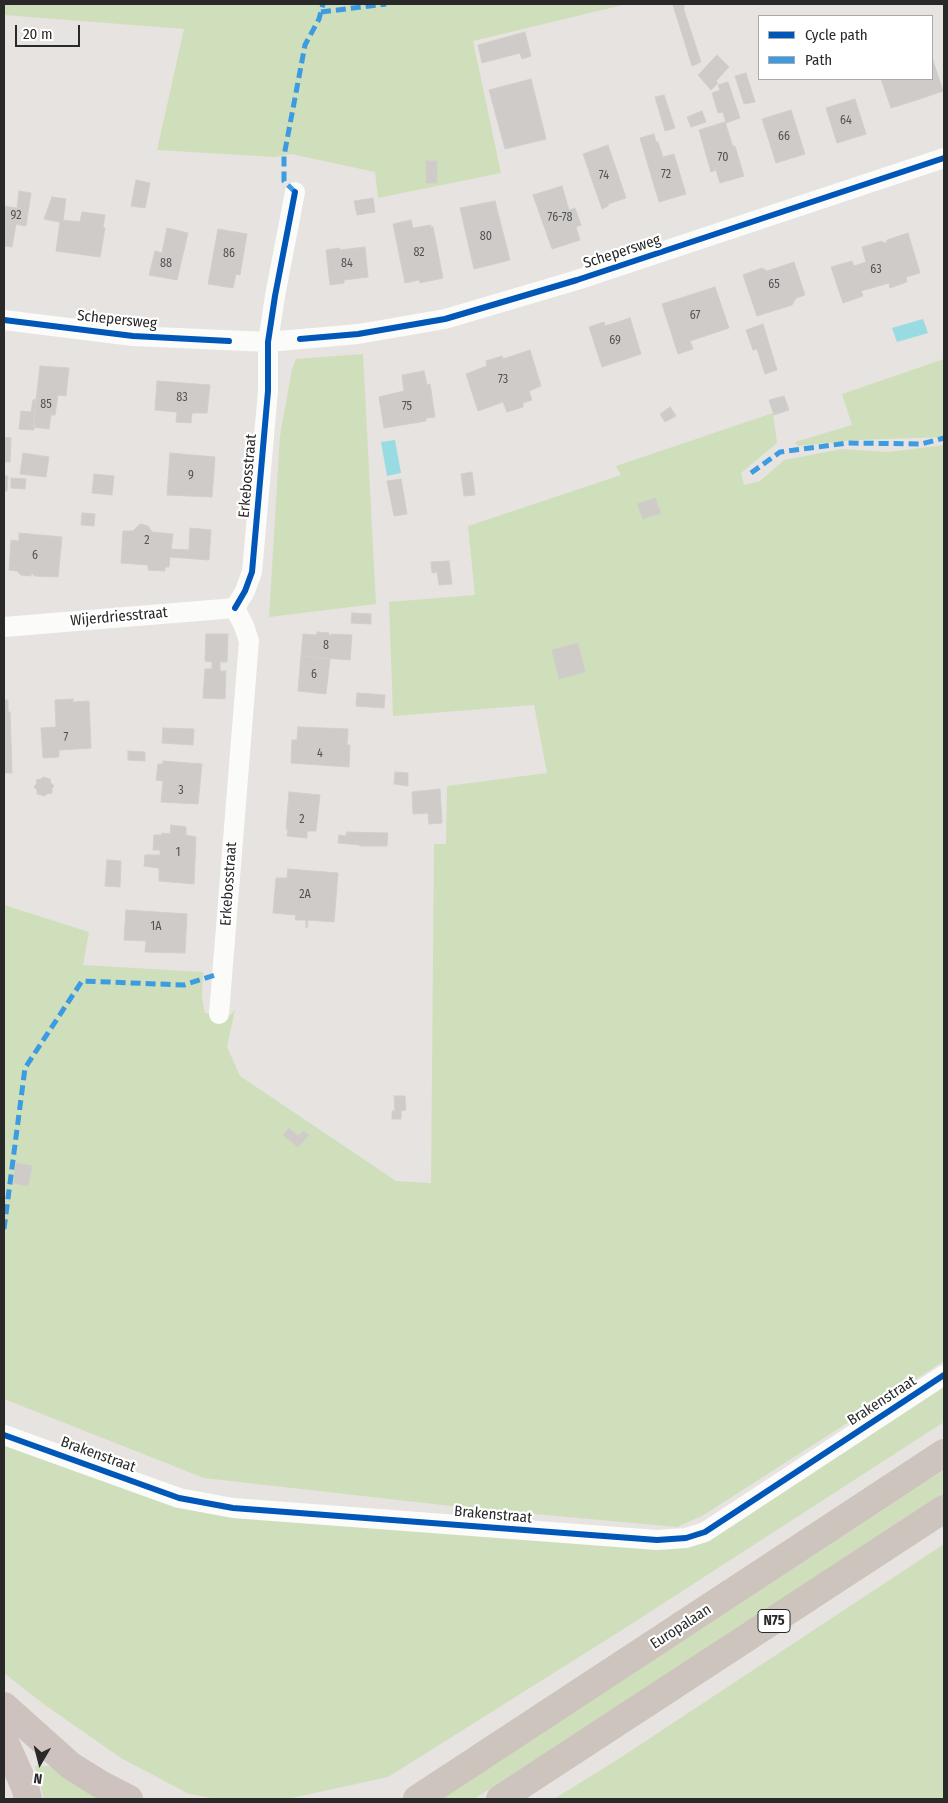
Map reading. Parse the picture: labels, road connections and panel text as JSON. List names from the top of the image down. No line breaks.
{"streets":{"highway":["N75","Europalaan"],"street":["Schepersweg","Erkebosstraat","Wijerdriesstraat","Brakenstraat"]},"crossings":[["Schepersweg","Erkebosstraat"],["Erkebosstraat","Wijerdriesstraat"]],"house_numbers":["64","66","70","72","74","92","76-78","80","82","86","88","84","63","65","67","69","73","83","85","75","9","2","6","8","6","7","4","3","2","1","2A","1A"],"legend":["Cycle path","Path"],"scale_bar":"20 m","north":"bottom"}
